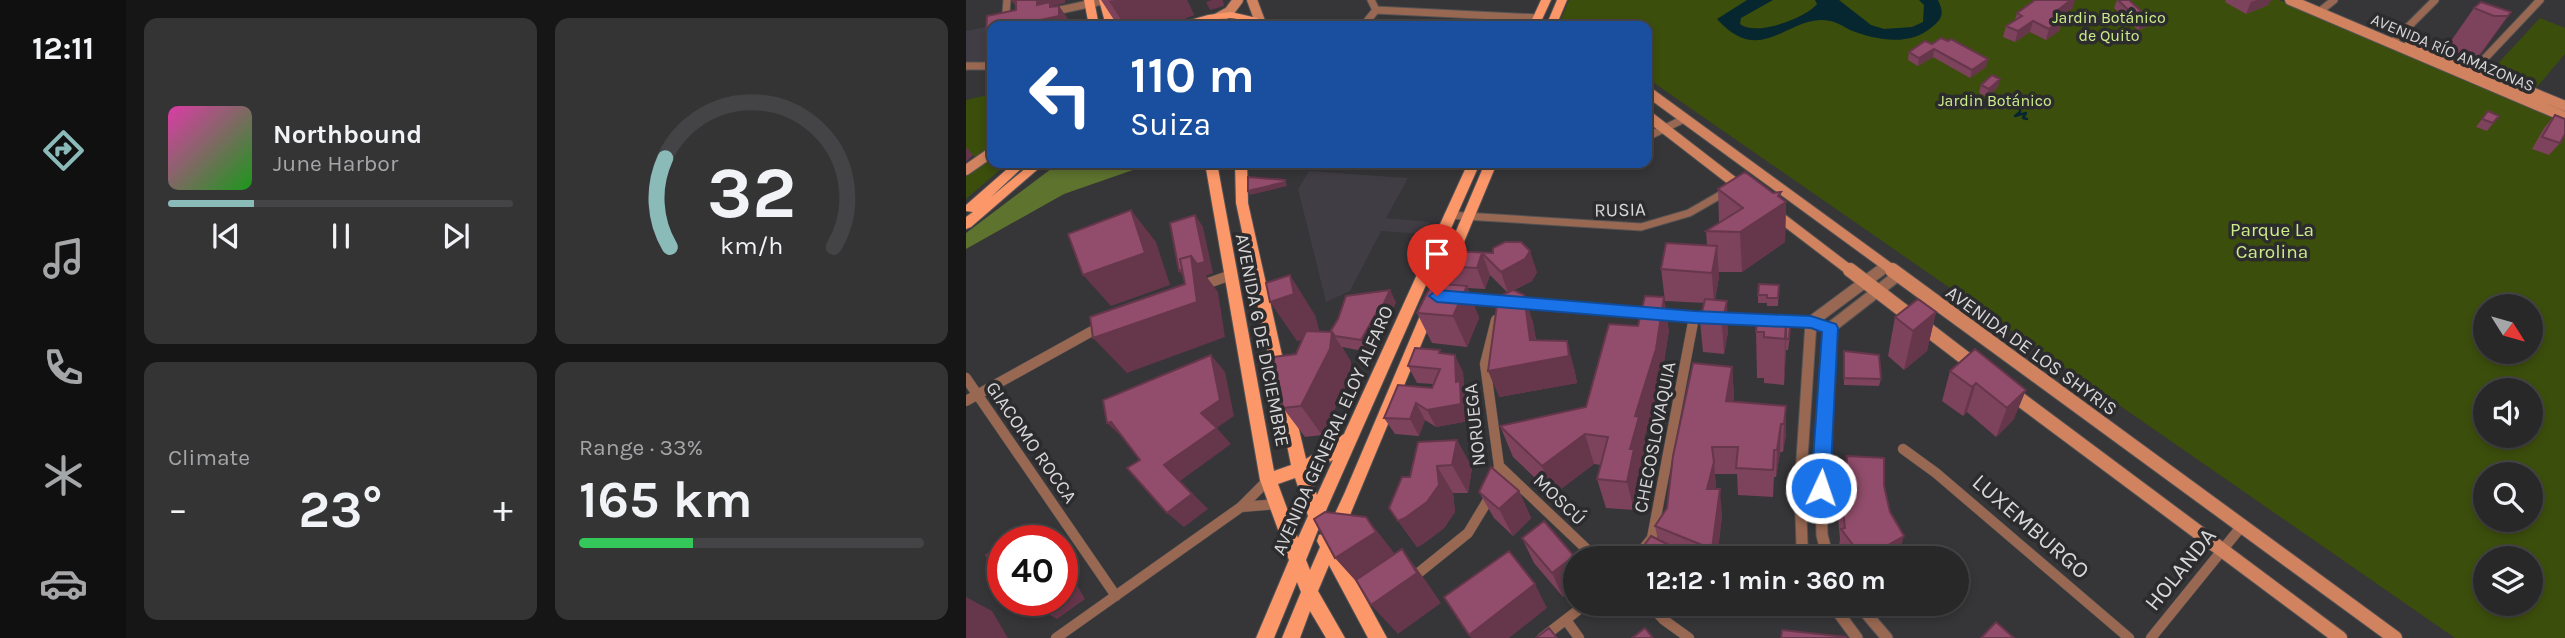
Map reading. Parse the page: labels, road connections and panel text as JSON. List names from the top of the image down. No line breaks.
{"streets":{"main road":["AVENIDA RÍO AMAZONAS","AVENIDA 6 DE DICIEMBRE","AVENIDA DE LOS SHYRIS","AVENIDA GENERAL ELOY ALFARO"],"street":["RUSIA","NORUEGA","CHECOSLOVAQUIA","GIACOMO ROCCA","MOSCÚ","LUXEMBURGO","HOLANDA"]},"crossings":[["RUSIA","AVENIDA DE LOS SHYRIS"],["RUSIA","AVENIDA GENERAL ELOY ALFARO"],["AVENIDA 6 DE DICIEMBRE","AVENIDA GENERAL ELOY ALFARO"],["AVENIDA DE LOS SHYRIS","HOLANDA"],["NORUEGA","MOSCÚ"]],"parks":["Jardin Botánico de Quito","Jardin Botánico","Parque La Carolina"],"north":"bottom right","page":{"tabs":"12:11","turn":["110 m","Suiza"],"song":["Northbound","June Harbor"],"tile":["Climate",["Range · 33%","165 km"]],"heat":["−","23°","+"],"limit":"40","trip":"12:12 · 1 min · 360 m","gauge":["32","km/h"]}}
